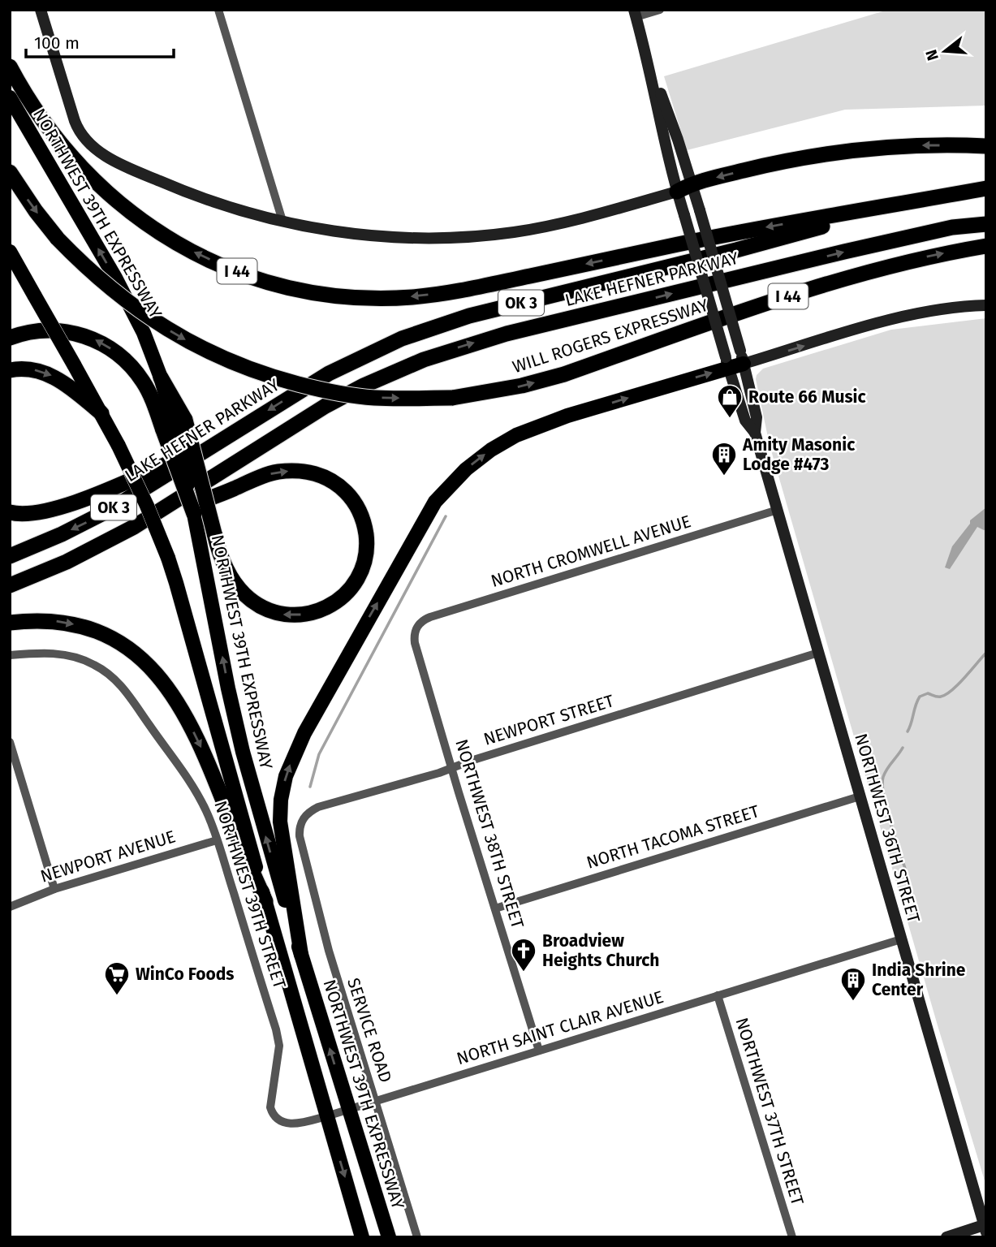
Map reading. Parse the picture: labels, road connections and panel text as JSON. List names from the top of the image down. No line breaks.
{"streets":{"highway":["NORTHWEST 39TH EXPRESSWAY","I 44","LAKE HEFNER PARKWAY","OK 3","WILL ROGERS EXPRESSWAY"],"main road":["NORTHWEST 36TH STREET"],"street":["NORTH CROMWELL AVENUE","NEWPORT STREET","NORTHWEST 38TH STREET","NORTH TACOMA STREET","NEWPORT AVENUE","NORTHWEST 39TH STREET","NORTH SAINT CLAIR AVENUE","SERVICE ROAD","NORTHWEST 37TH STREET"]},"crossings":[["NORTHWEST 39TH EXPRESSWAY","NORTH SAINT CLAIR AVENUE"],["I 44","LAKE HEFNER PARKWAY"],["NORTH CROMWELL AVENUE","NORTHWEST 36TH STREET"],["NORTH CROMWELL AVENUE","NORTHWEST 38TH STREET"],["NEWPORT STREET","NORTHWEST 36TH STREET"],["NEWPORT STREET","NORTHWEST 38TH STREET"],["NEWPORT STREET","SERVICE ROAD"],["NORTHWEST 36TH STREET","NORTH TACOMA STREET"],["NORTHWEST 36TH STREET","NORTH SAINT CLAIR AVENUE"],["NORTHWEST 38TH STREET","NORTH TACOMA STREET"],["NORTHWEST 38TH STREET","NORTH SAINT CLAIR AVENUE"],["NEWPORT AVENUE","NORTHWEST 39TH STREET"],["NORTHWEST 39TH STREET","NORTH SAINT CLAIR AVENUE"],["NORTH SAINT CLAIR AVENUE","SERVICE ROAD"],["NORTH SAINT CLAIR AVENUE","NORTHWEST 37TH STREET"]],"places":{"shop":["Route 66 Music"],"building":["Amity Masonic Lodge #473","India Shrine Center"],"church":["Broadview Heights Church"],"supermarket":["WinCo Foods"]},"scale_bar":"100 m","north":"left"}
